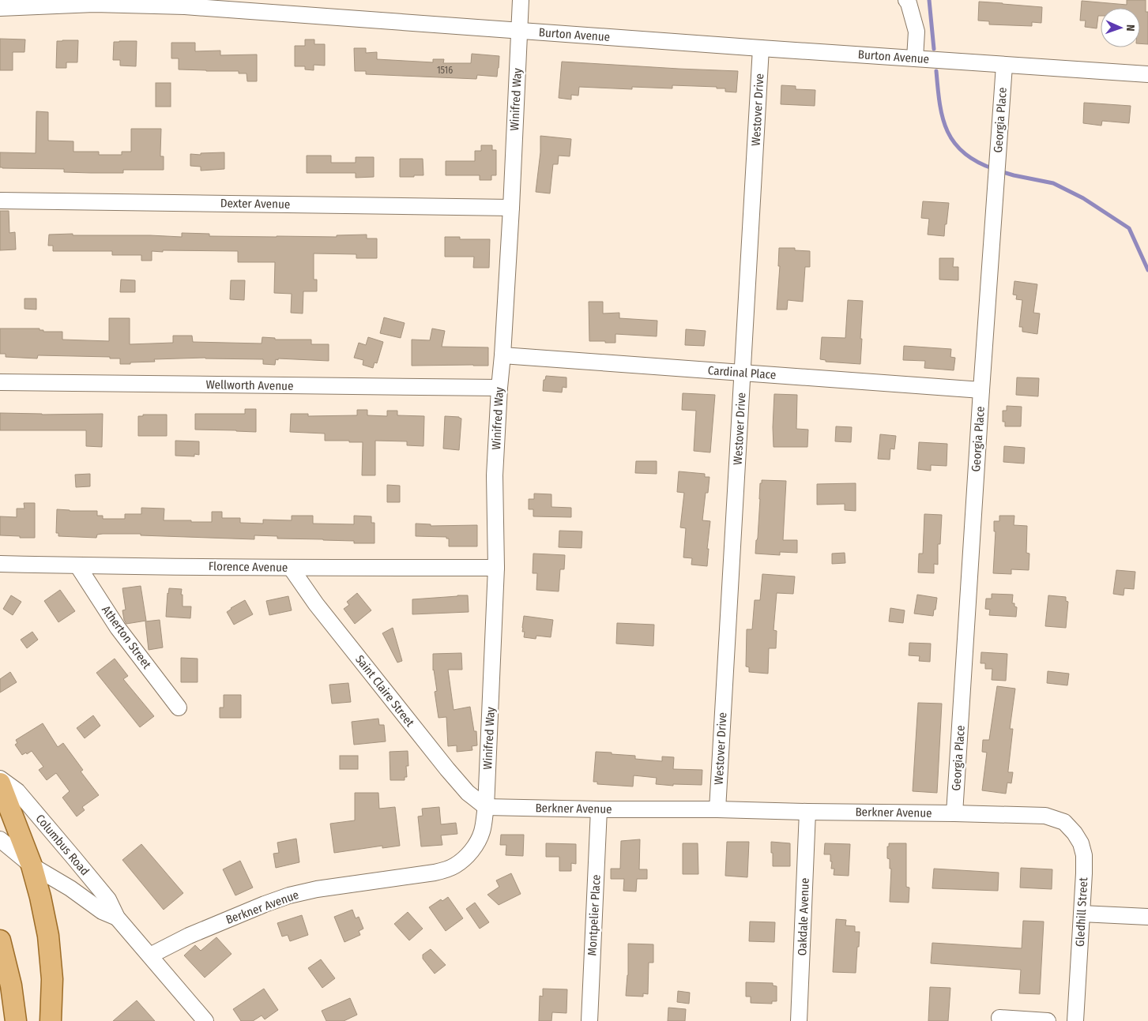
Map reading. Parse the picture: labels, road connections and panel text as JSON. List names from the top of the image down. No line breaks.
{"streets":{"street":["Burton Avenue","Winifred Way","Westover Drive","Georgia Place","Dexter Avenue","Cardinal Place","Wellworth Avenue","Florence Avenue","Atherton Street","Saint Claire Street","Berkner Avenue","Columbus Road","Gledhill Street","Montpelier Place","Oakdale Avenue"]},"crossings":[["Burton Avenue","Winifred Way"],["Burton Avenue","Westover Drive"],["Burton Avenue","Georgia Place"],["Winifred Way","Dexter Avenue"],["Winifred Way","Cardinal Place"],["Winifred Way","Wellworth Avenue"],["Winifred Way","Florence Avenue"],["Winifred Way","Saint Claire Street"],["Winifred Way","Berkner Avenue"],["Westover Drive","Cardinal Place"],["Westover Drive","Berkner Avenue"],["Georgia Place","Cardinal Place"],["Georgia Place","Berkner Avenue"],["Florence Avenue","Atherton Street"],["Florence Avenue","Saint Claire Street"],["Saint Claire Street","Berkner Avenue"],["Berkner Avenue","Columbus Road"],["Berkner Avenue","Gledhill Street"],["Berkner Avenue","Montpelier Place"],["Berkner Avenue","Oakdale Avenue"]],"house_numbers":["1516"],"north":"right"}
